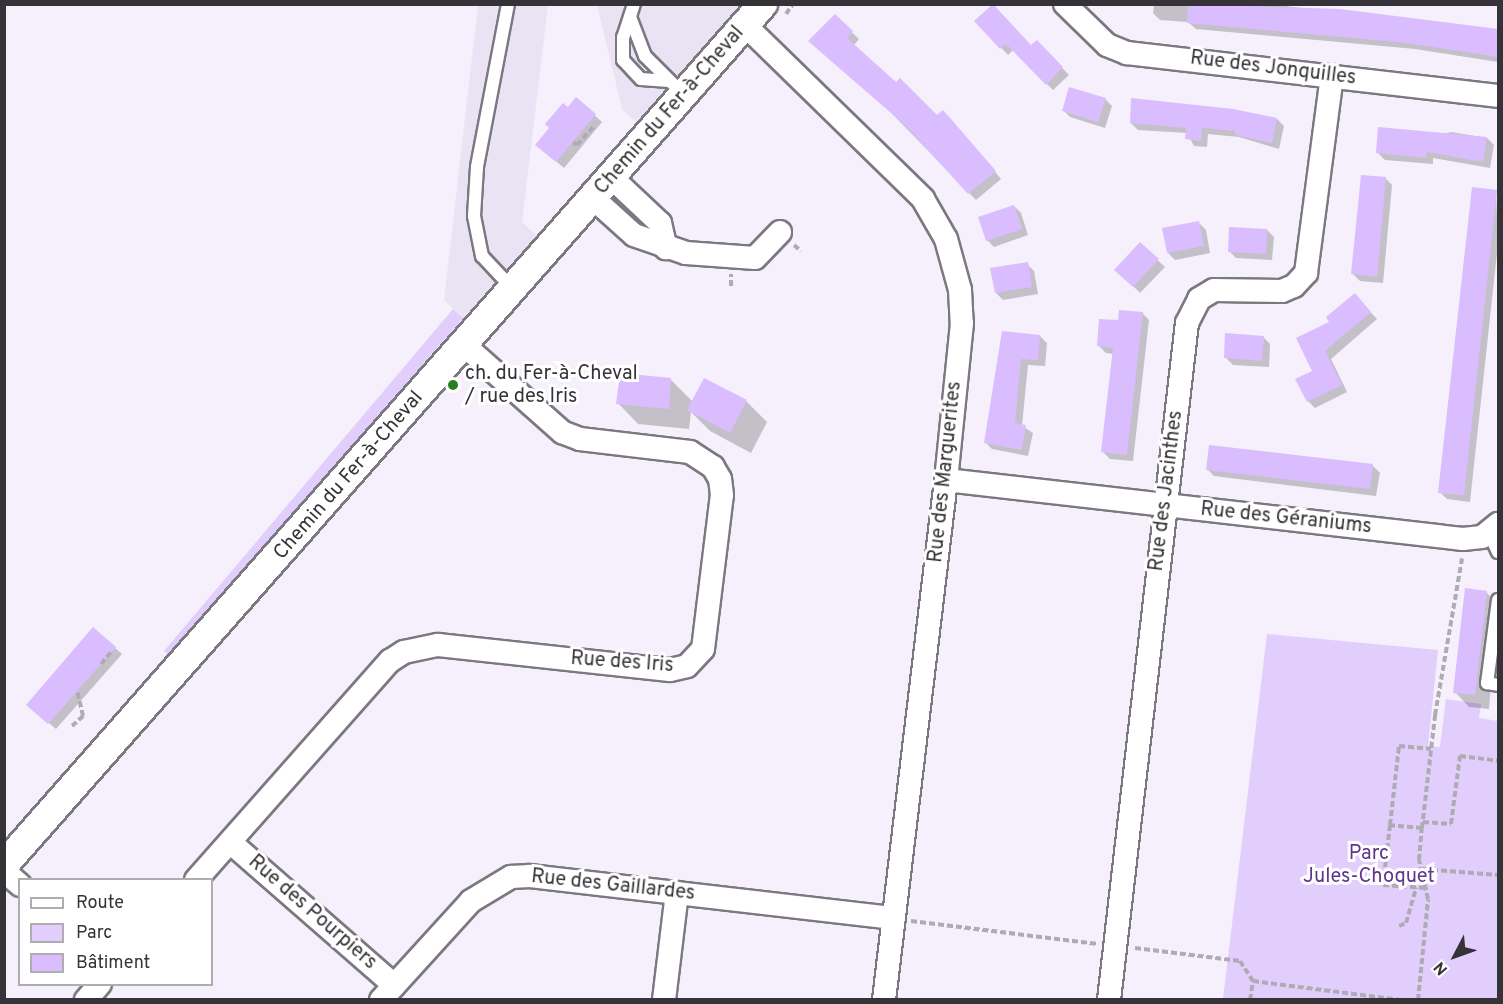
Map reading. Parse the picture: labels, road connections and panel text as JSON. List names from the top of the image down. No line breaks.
{"streets":{"street":["Rue des Jonquilles","Chemin du Fer-à-Cheval","Rue des Marguerites","Rue des Jacinthes","Rue des Géraniums","Rue des Iris","Rue des Gaillardes","Rue des Pourpiers"]},"crossings":[["Rue des Jonquilles","Rue des Jacinthes"],["Chemin du Fer-à-Cheval","Rue des Marguerites"],["Chemin du Fer-à-Cheval","Rue des Iris"],["Rue des Marguerites","Rue des Géraniums"],["Rue des Marguerites","Rue des Gaillardes"],["Rue des Jacinthes","Rue des Géraniums"],["Rue des Iris","Rue des Pourpiers"],["Rue des Gaillardes","Rue des Pourpiers"]],"parks":["Parc Jules-Choquet"],"places":["ch. du Fer-à-Cheval / rue des Iris"],"legend":["Route","Parc","Bâtiment"],"north":"bottom left"}
